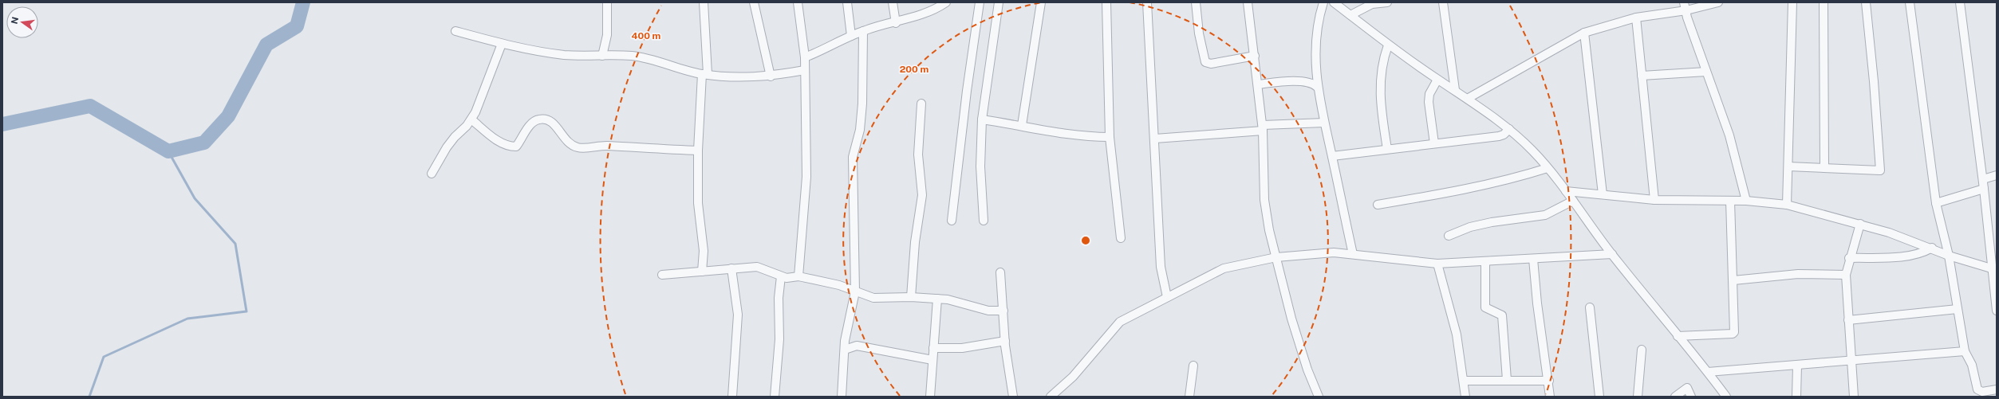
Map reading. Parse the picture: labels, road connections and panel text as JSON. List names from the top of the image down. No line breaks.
{"north":"left","rings":["400 m","200 m"]}
